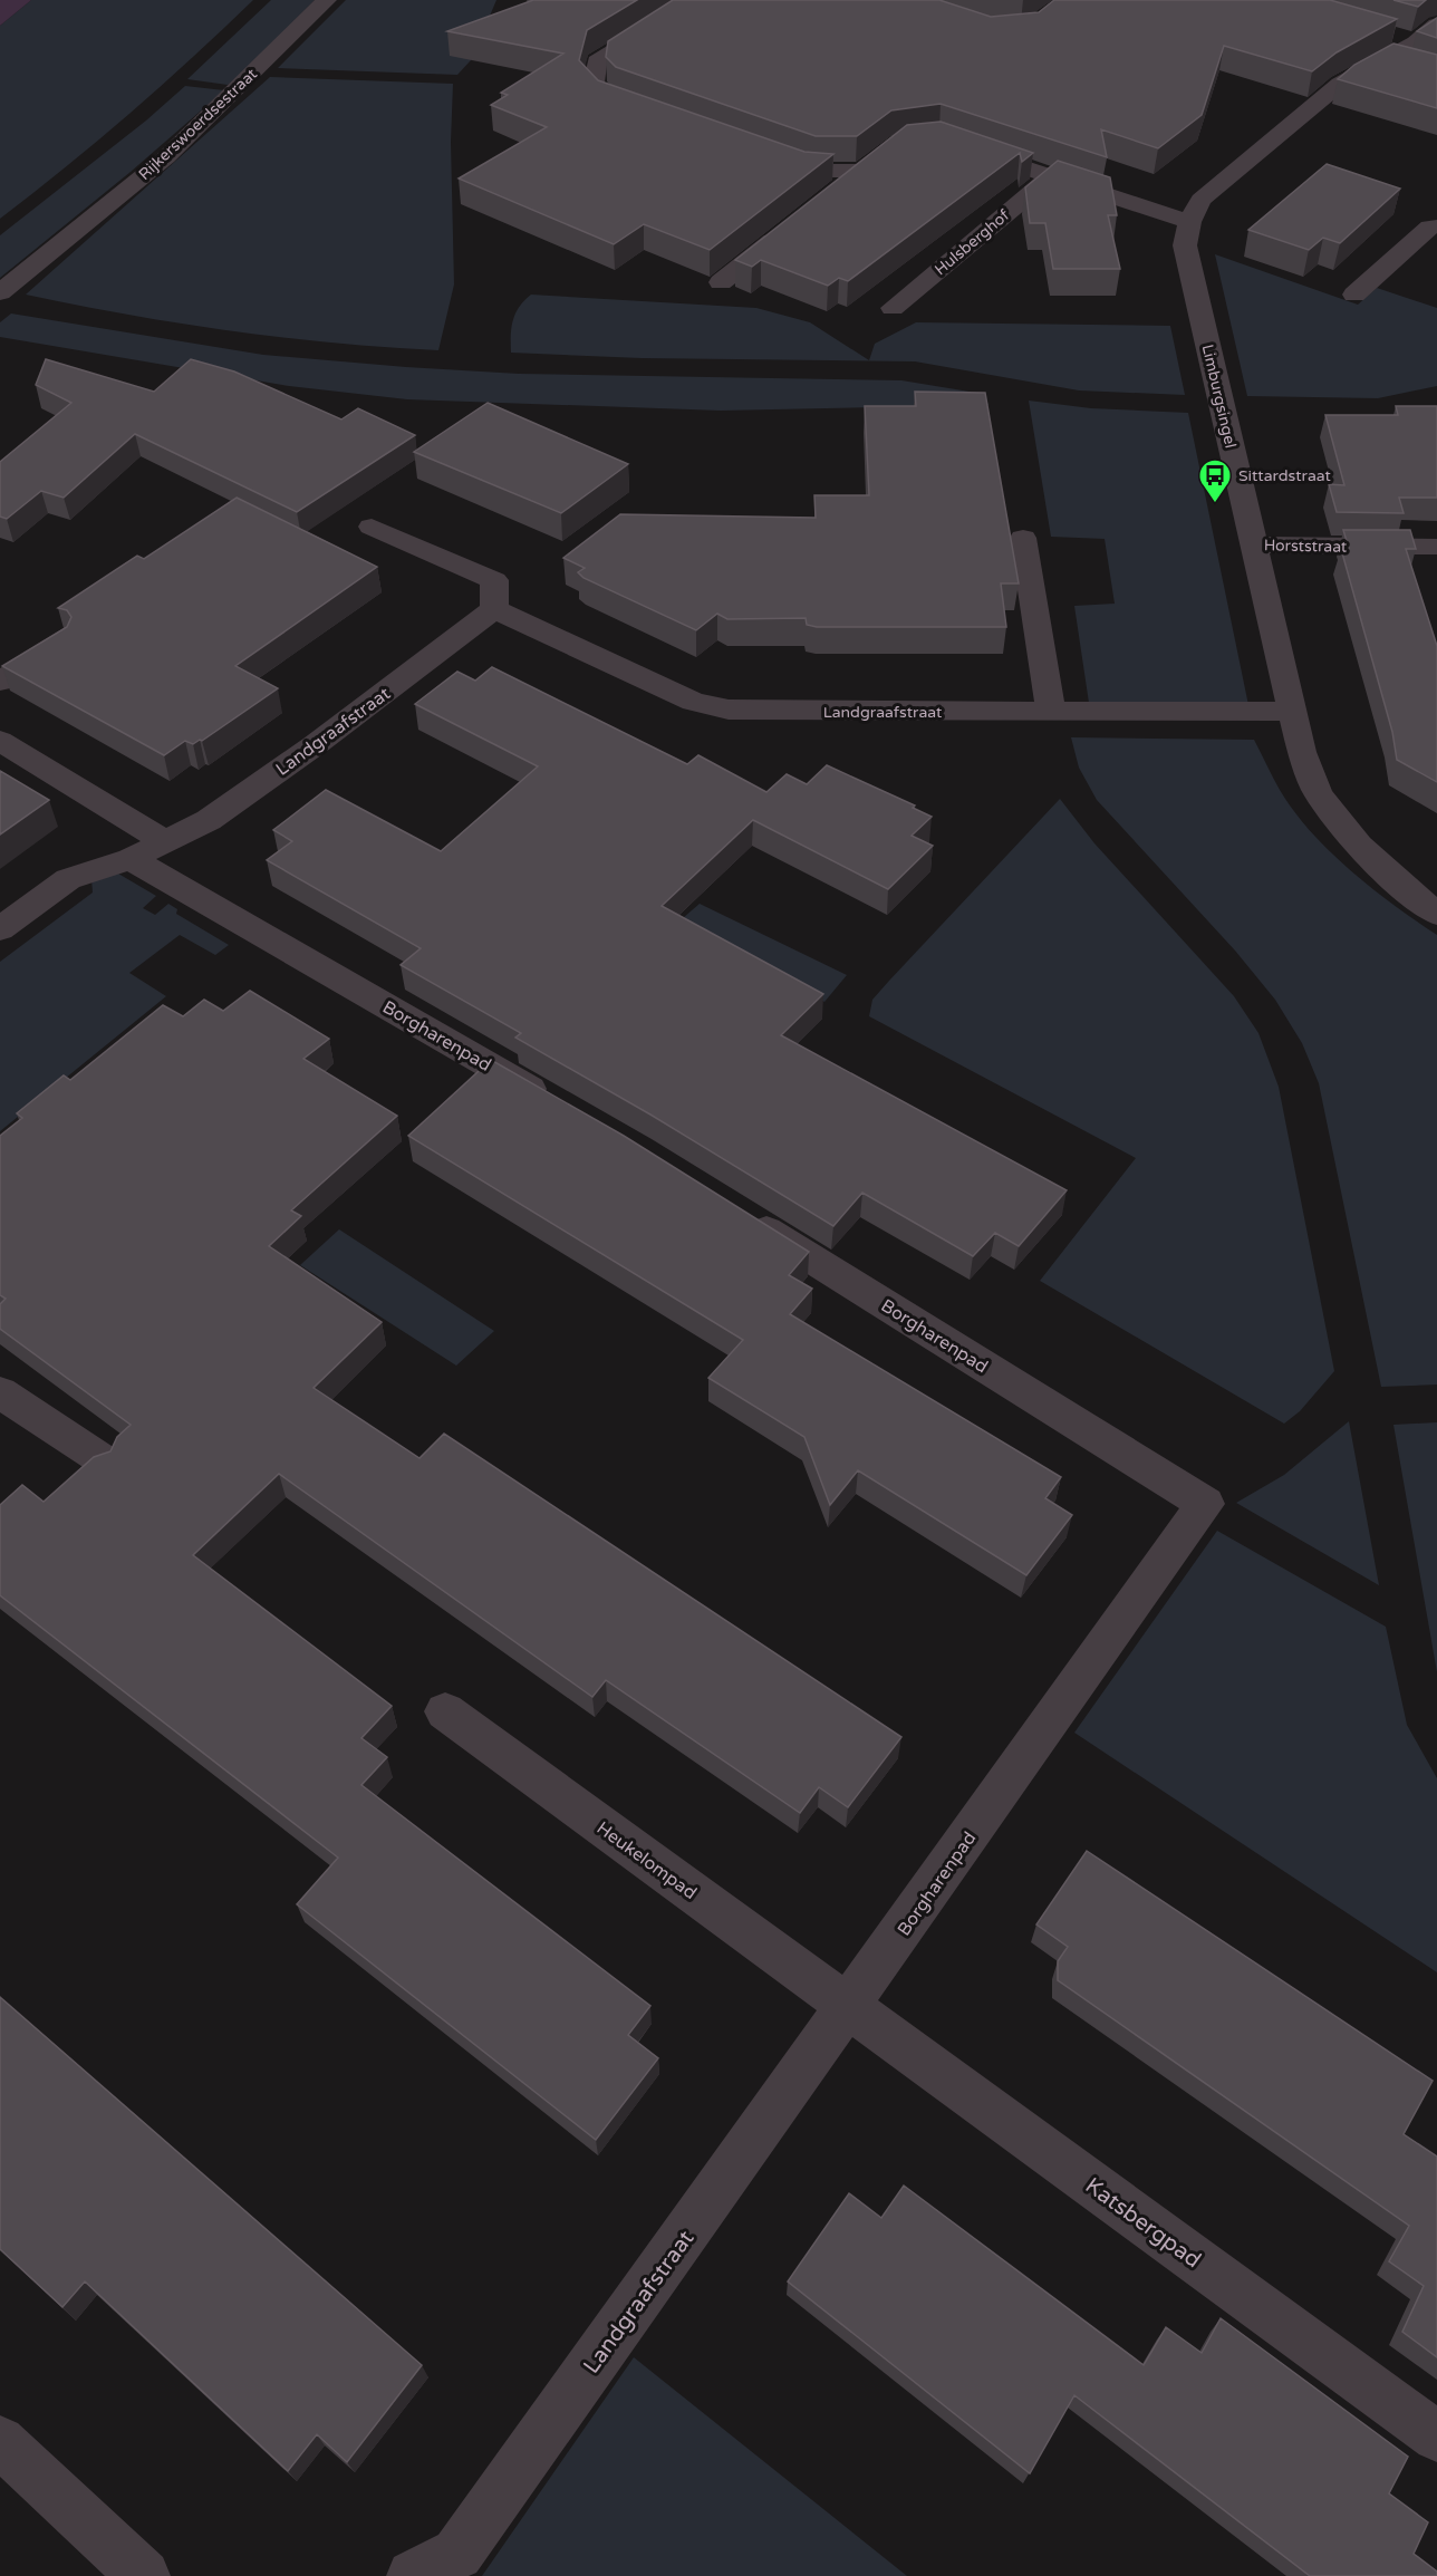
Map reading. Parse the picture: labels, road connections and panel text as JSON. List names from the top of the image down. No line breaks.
{"streets":{"street":["Rijkerswoerdsestraat","Hulsberghof","Limburgsingel","Horststraat","Landgraafstraat","Borgharenpad","Heukelompad","Katsbergpad"]},"crossings":[["Limburgsingel","Horststraat"],["Limburgsingel","Landgraafstraat"],["Landgraafstraat","Borgharenpad"],["Landgraafstraat","Heukelompad"],["Landgraafstraat","Katsbergpad"],["Borgharenpad","Heukelompad"],["Borgharenpad","Katsbergpad"],["Heukelompad","Katsbergpad"]],"places":{"bus stop":["Sittardstraat"]}}
